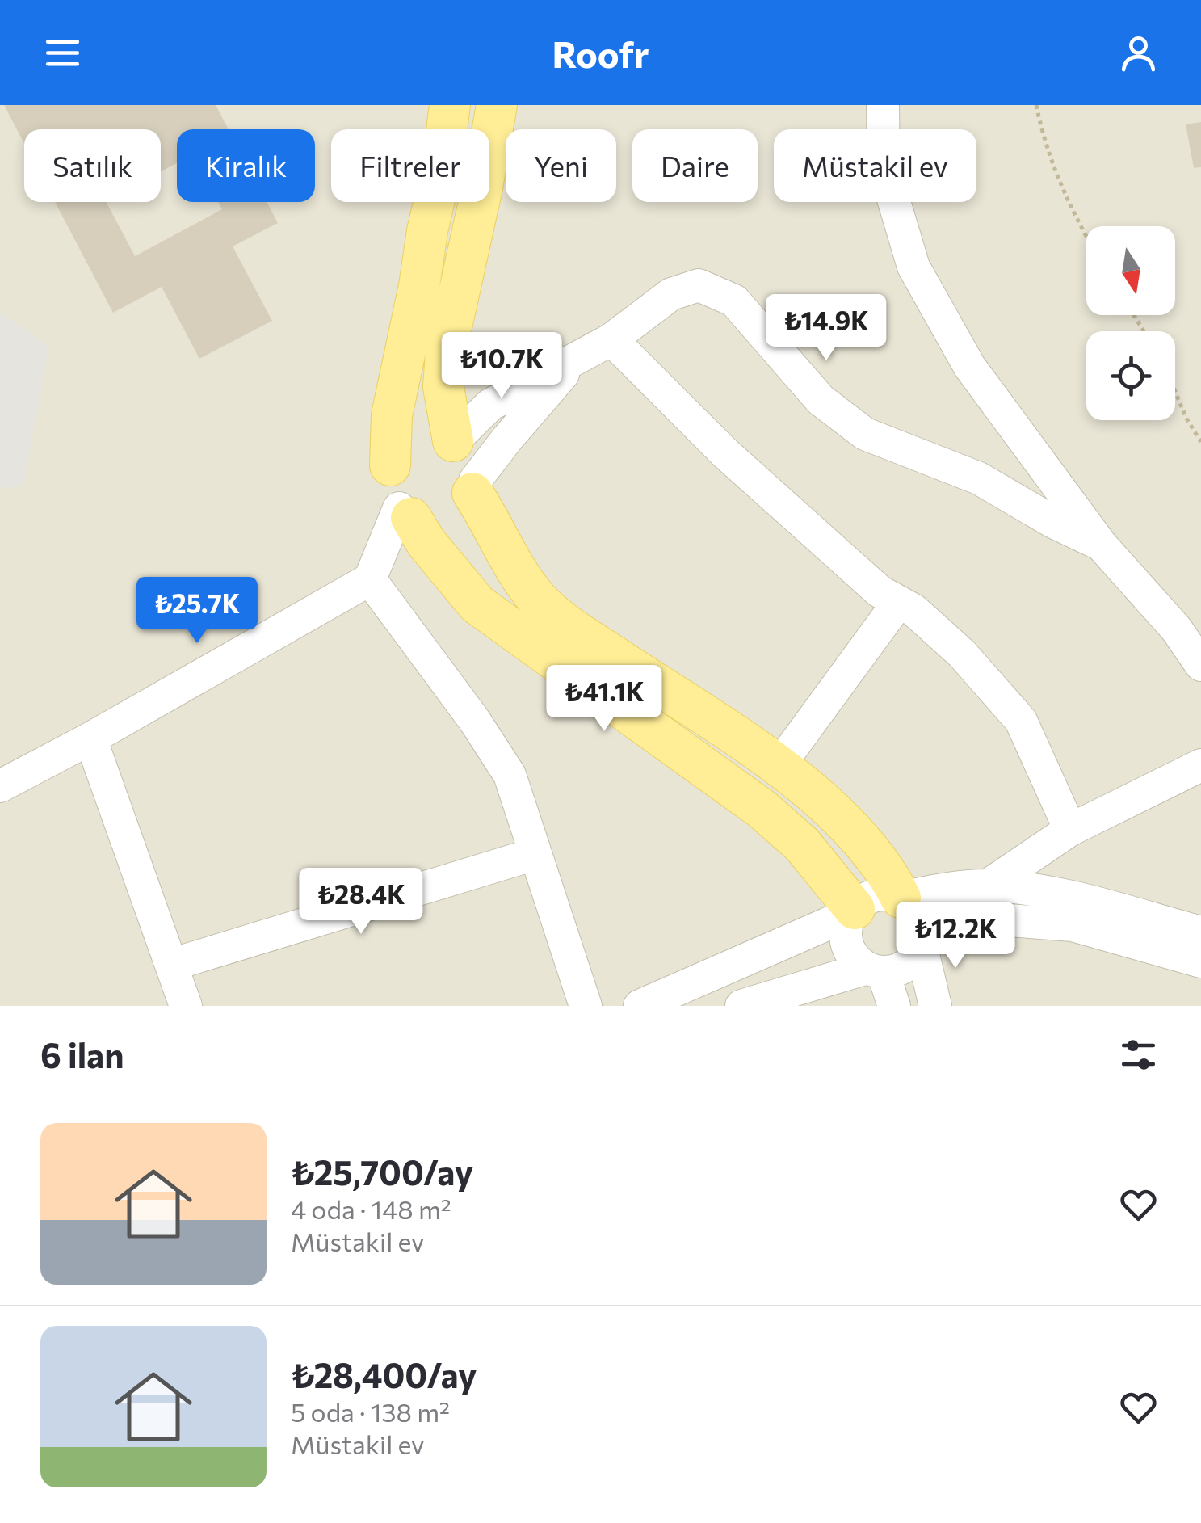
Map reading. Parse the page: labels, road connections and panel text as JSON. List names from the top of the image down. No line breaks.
{"north":"bottom","page":{"header":"Roofr","chip":["Satılık","Kiralık","Filtreler","Yeni","Daire","Müstakil ev"],"price":["₺14.9K","₺10.7K","₺25.7K","₺41.1K","₺28.4K","₺12.2K"],"heading":"6 ilan","list":[{"name":"₺25,700/ay","note":"4 oda · 148 m² · Müstakil ev"},{"name":"₺28,400/ay","note":"5 oda · 138 m² · Müstakil ev"}]}}
